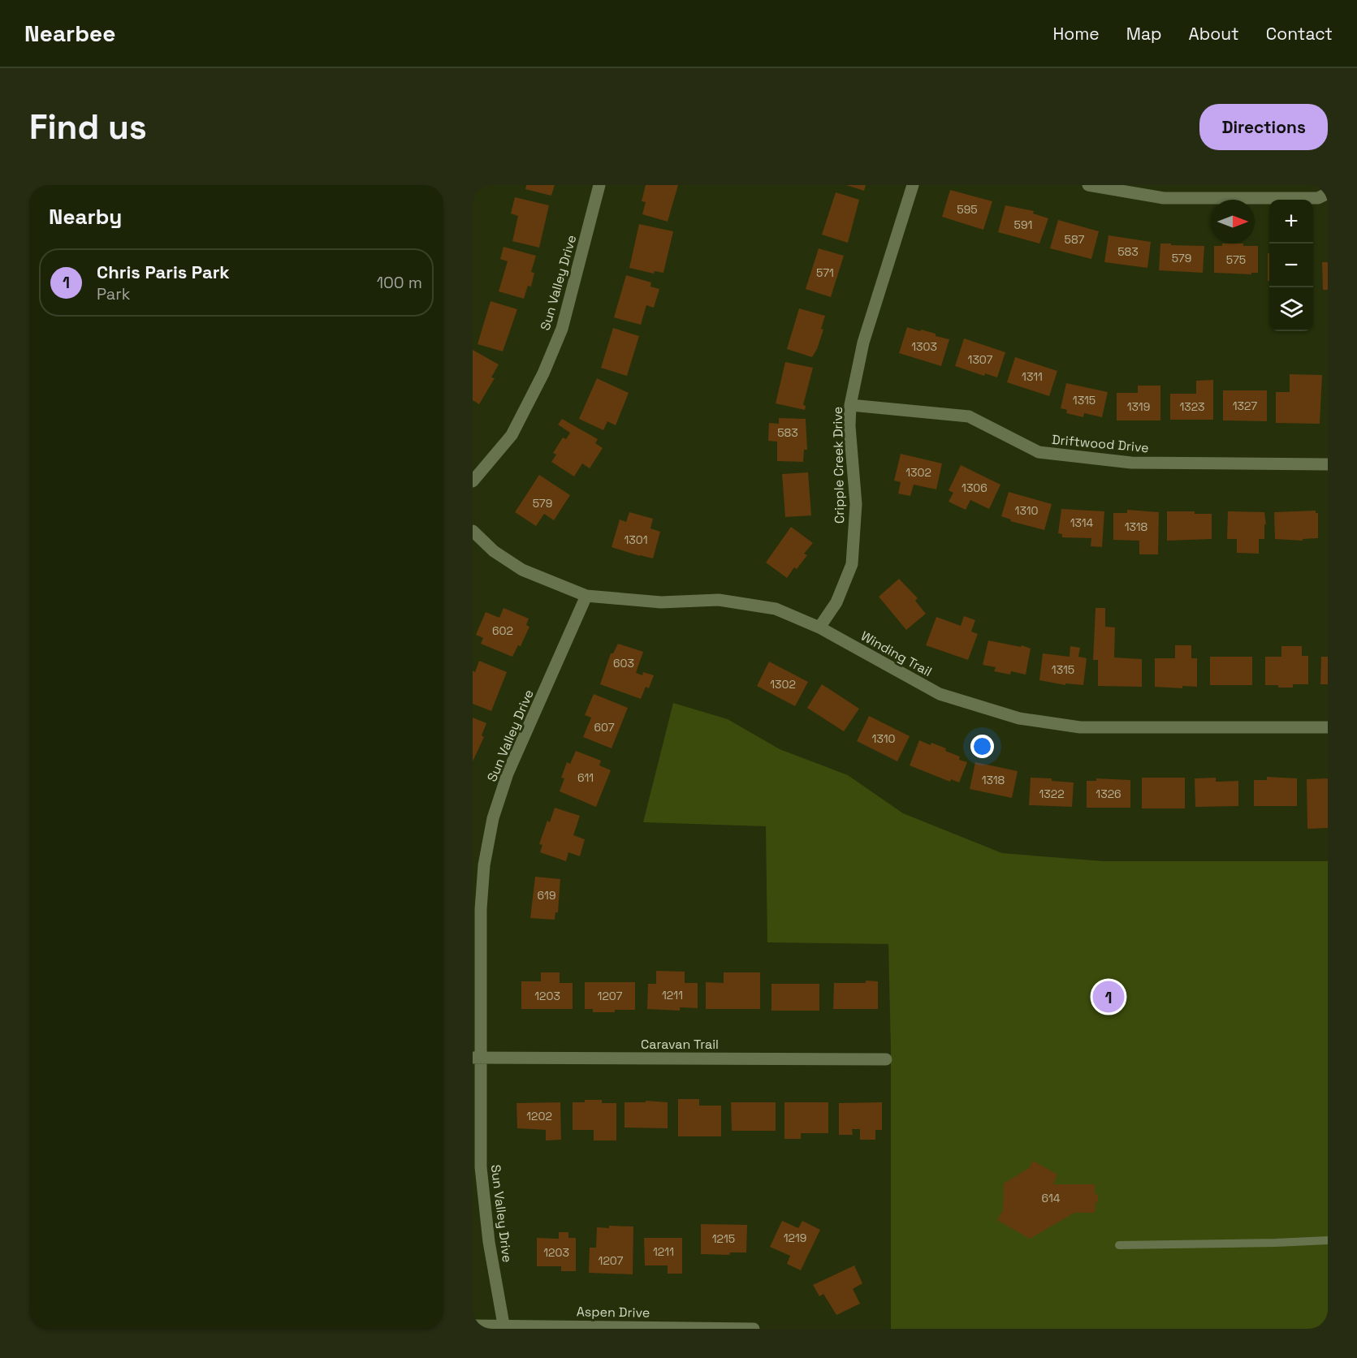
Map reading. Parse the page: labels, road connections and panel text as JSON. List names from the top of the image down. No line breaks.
{"streets":{"street":["Sun Valley Drive","Driftwood Drive","Cripple Creek Drive","Winding Trail","Caravan Trail","Aspen Drive"]},"crossings":[["Sun Valley Drive","Winding Trail"],["Sun Valley Drive","Caravan Trail"],["Sun Valley Drive","Aspen Drive"],["Driftwood Drive","Cripple Creek Drive"],["Cripple Creek Drive","Winding Trail"]],"house_numbers":["595","591","587","583","579","575","571","1303","1307","1311","1315","1327","1319","1323","583","1302","1306","579","1310","1314","1318","1301","602","603","1315","1302","607","1310","611","1318","1322","1326","619","1211","1203","1207","1202","614","1219","1215","1211","1203","1207"],"north":"right","page":{"header":"Nearbee","nav":["Home","Map","About","Contact"],"buttons":"Directions","title":"Find us","heading":"Nearby","map_buttons":["+","−"],"list":[{"mark":"1","name":"Chris Paris Park","note":"Park","value":"100 m"}],"pins":"1"}}
